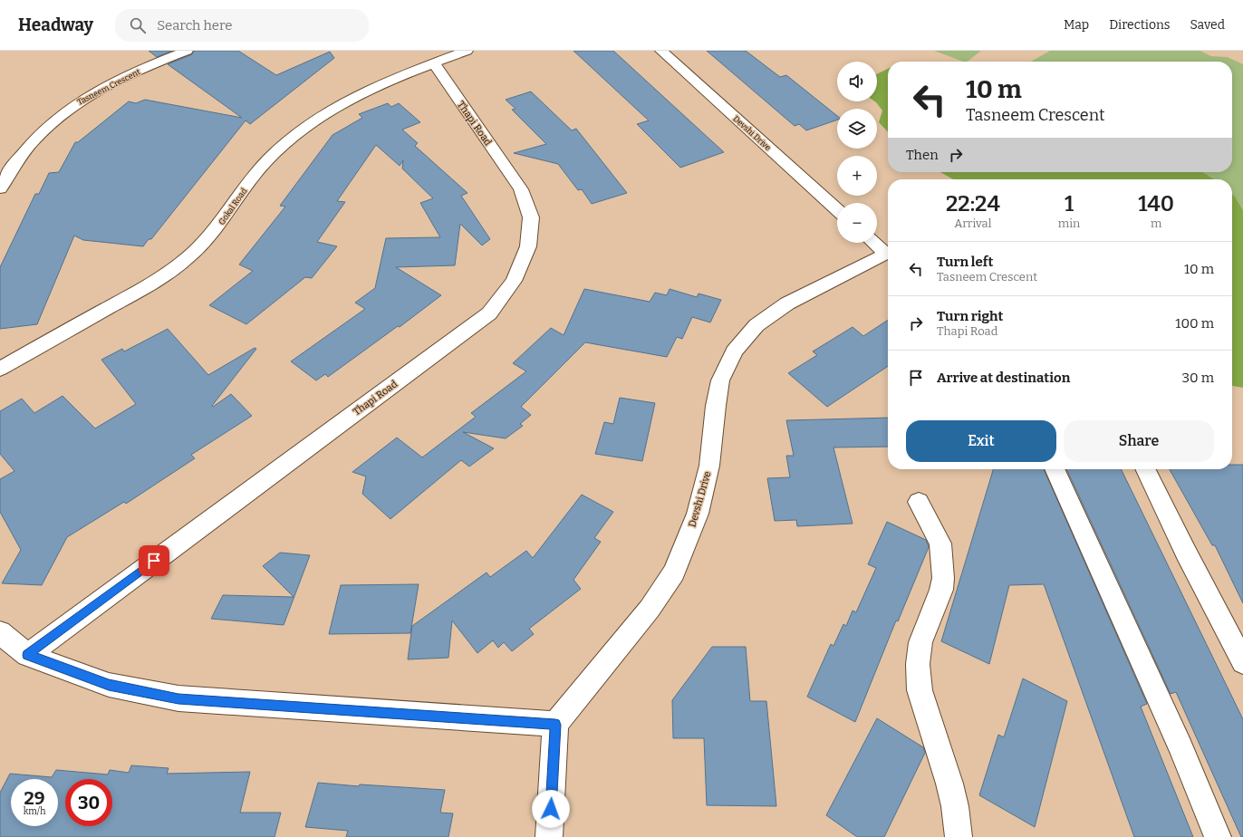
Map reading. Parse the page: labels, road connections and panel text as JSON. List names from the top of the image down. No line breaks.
{"streets":{"street":["Tasneem Crescent","Thapi Road","Devshi Drive","Gokal Road"]},"crossings":[["Thapi Road","Gokal Road"]],"page":{"header":"Headway","search":"Search here","nav":["Map","Directions","Saved"],"map_buttons":["+","−"],"turn":["10 m","Tasneem Crescent"],"then":"Then","eta":["22:24","Arrival","1","min","140","m"],"list":[{"name":"Turn left","note":"Tasneem Crescent","value":"10 m"},{"name":"Turn right","note":"Thapi Road","value":"100 m"},{"name":"Arrive at destination","value":"30 m"}],"buttons":["Exit","Share"],"speed":"29 km/h","limit":"30"}}
